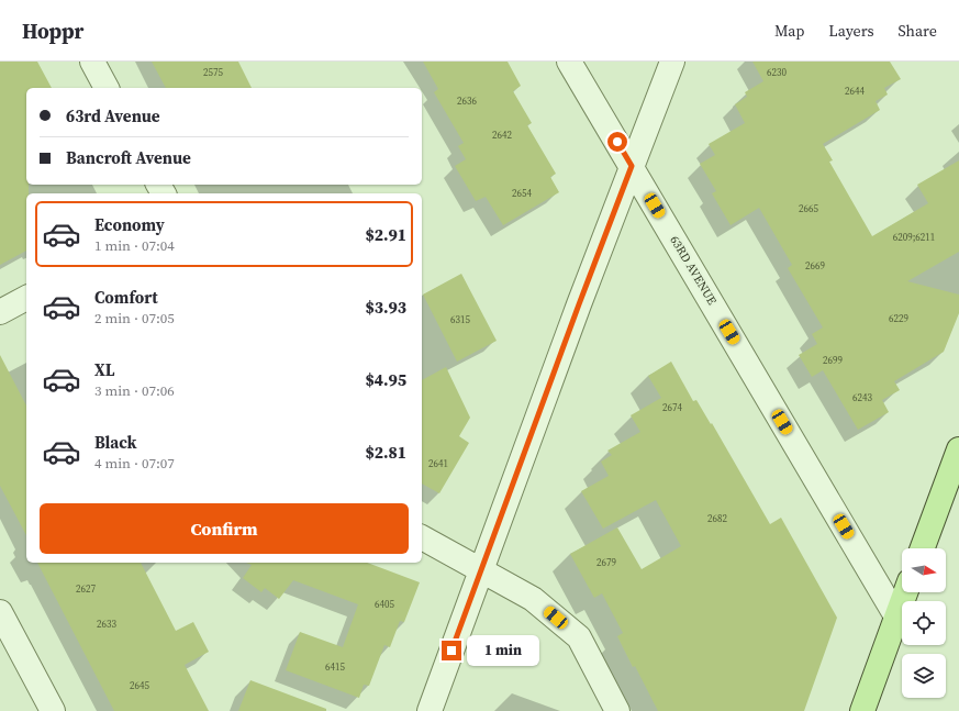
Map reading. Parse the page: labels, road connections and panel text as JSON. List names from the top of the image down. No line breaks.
{"streets":{"street":["63RD AVENUE"]},"house_numbers":["2575","6230","2644","2636","2642","2654","2665","6209;6211","2669","6229","6315","2699","6243","2674","2641","2682","2679","2627","6405","2633","6415","2645"],"north":"right","page":{"header":"Hoppr","nav":["Map","Layers","Share"],"banner":["63rd Avenue","Bancroft Avenue"],"list":[{"name":"Economy","note":"1 min · 07:04","value":"$2.91"},{"name":"Comfort","note":"2 min · 07:05","value":"$3.93"},{"name":"XL","note":"3 min · 07:06","value":"$4.95"},{"name":"Black","note":"4 min · 07:07","value":"$2.81"}],"buttons":"Confirm","bubble":"1 min"}}
